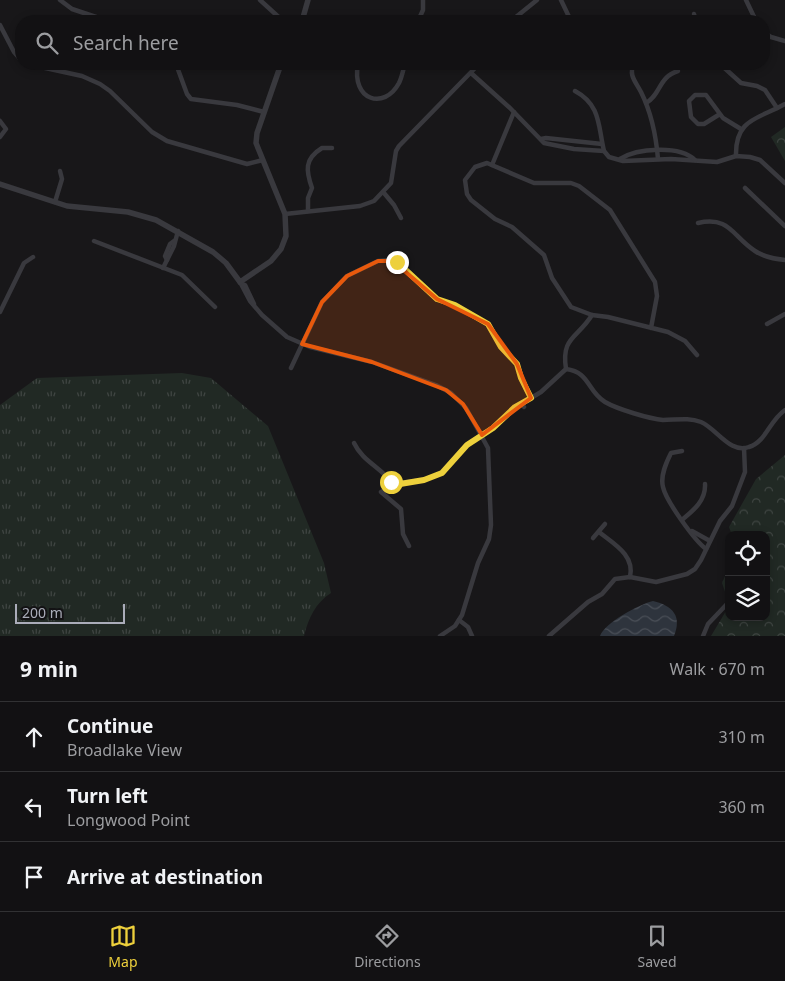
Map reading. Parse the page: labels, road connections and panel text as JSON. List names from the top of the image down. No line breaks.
{"scale_bar":"200 m","page":{"search":"Search here","scale":"200 m","heading":["9 min","Walk · 670 m"],"list":[["Continue","Broadlake View","310 m"],["Turn left","Longwood Point","360 m"],"Arrive at destination"],"nav":["Map","Directions","Saved"]}}
